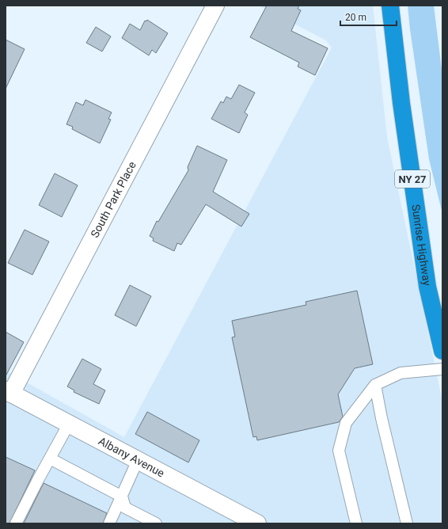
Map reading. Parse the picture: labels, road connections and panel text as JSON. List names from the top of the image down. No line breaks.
{"streets":{"highway":["NY 27","Sunrise Highway"],"street":["South Park Place","Albany Avenue"]},"crossings":[["South Park Place","Albany Avenue"]],"scale_bar":"20 m"}
